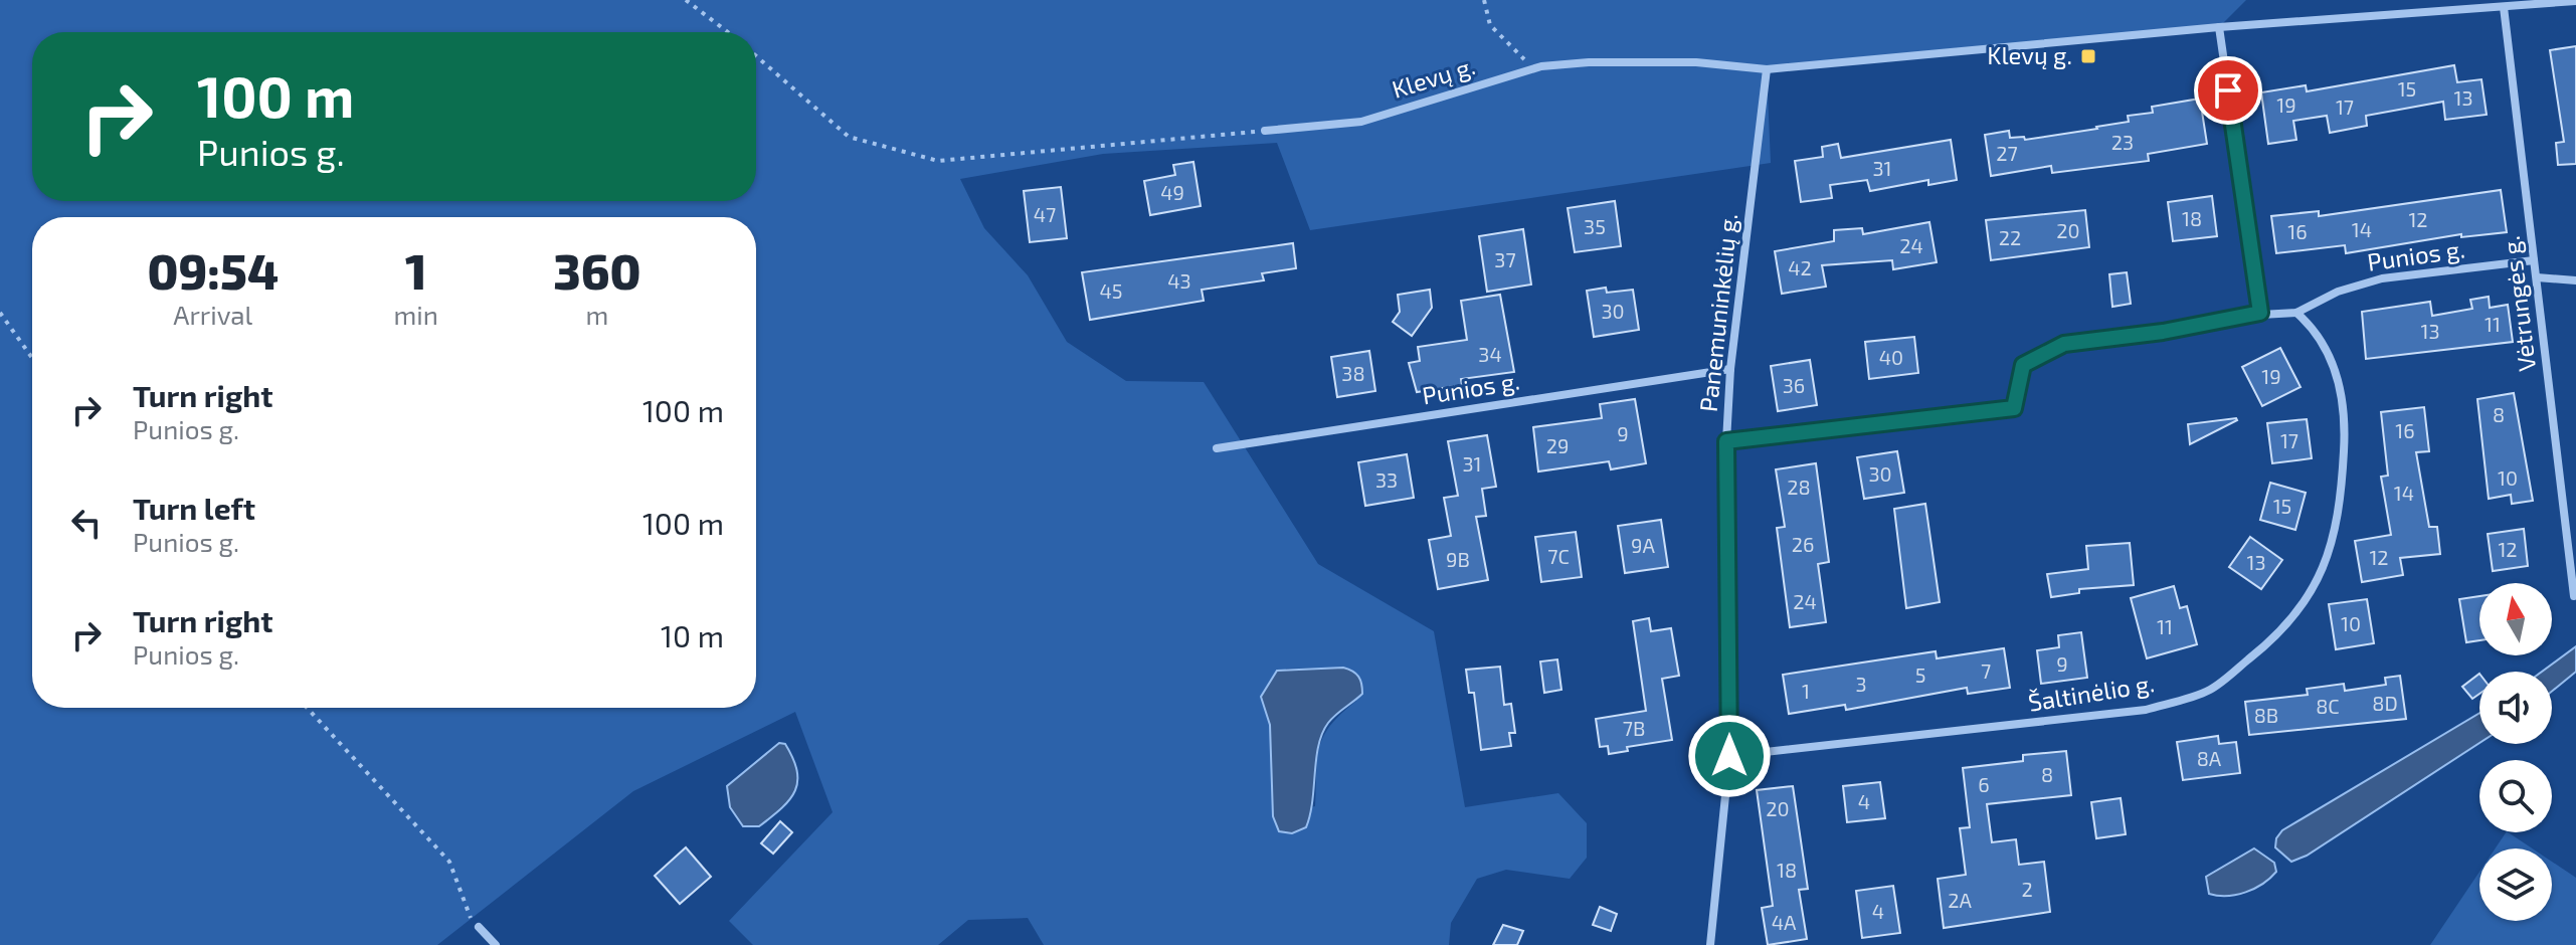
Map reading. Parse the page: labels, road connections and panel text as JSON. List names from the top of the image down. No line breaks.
{"streets":{"street":["Klevų g.","Punios g.","Vėtrungės g.","Panemuninkėlių g.","Šaltinėlio g."]},"crossings":[["Klevų g.","Vėtrungės g."],["Klevų g.","Panemuninkėlių g."],["Punios g.","Vėtrungės g."],["Punios g.","Panemuninkėlių g."],["Punios g.","Šaltinėlio g."],["Panemuninkėlių g.","Šaltinėlio g."]],"places":{"transit":["Klevų g."]},"house_numbers":["15","13","19","17","23","27","31","49","47","18","12","35","14","20","16","22","24","37","42","43","45","30","11","13","34","40","38","19","36","8","16","9","17","29","31","30","10","33","28","14","15","26","9A","12","7C","12","9B","13","24","10","11","9","7","5","3","1","8D","8C","8B","7B","8A","8","6","4","20","18","2","2A","4","4A"],"north":"top","page":{"turn":["100 m","Punios g."],"eta":["09:54","Arrival","1","min","360","m"],"list":[{"name":"Turn right","note":"Punios g.","value":"100 m"},{"name":"Turn left","note":"Punios g.","value":"100 m"},{"name":"Turn right","note":"Punios g.","value":"10 m"}]}}
